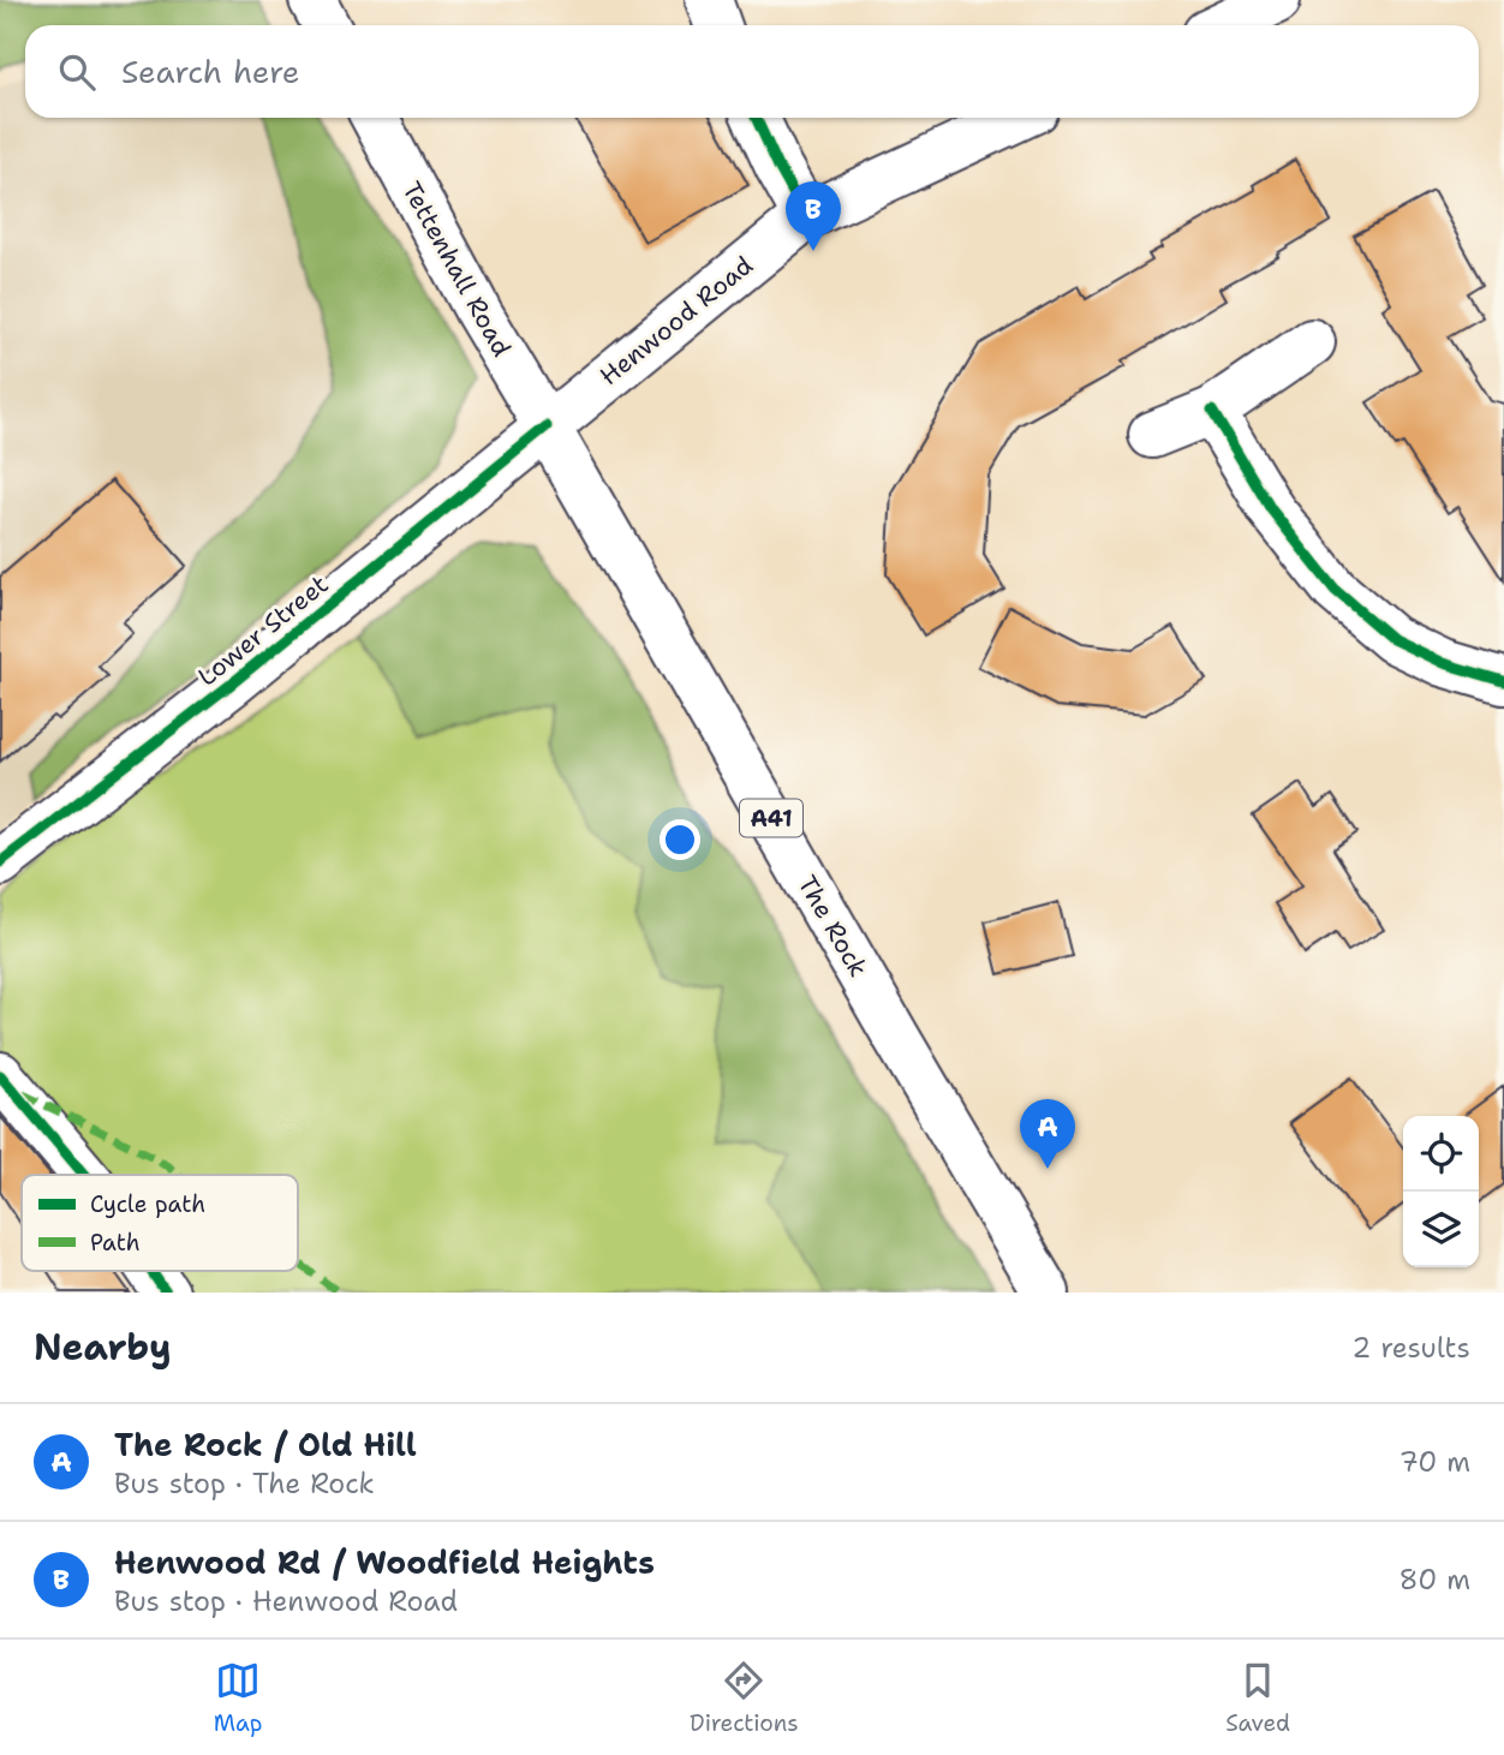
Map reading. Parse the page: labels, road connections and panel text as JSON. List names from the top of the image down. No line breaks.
{"streets":{"main road":["Tettenhall Road","Henwood Road","Lower Street","A41","The Rock"]},"crossings":[["Tettenhall Road","Henwood Road"],["Tettenhall Road","Lower Street"],["Tettenhall Road","The Rock"],["Henwood Road","Lower Street"],["Henwood Road","The Rock"],["Lower Street","The Rock"]],"legend":["Cycle path","Path"],"page":{"search":"Search here","pins":["B","A"],"heading":["Nearby","2 results"],"list":[{"mark":"A","name":"The Rock / Old Hill","note":"Bus stop · The Rock","value":"70 m"},{"mark":"B","name":"Henwood Rd / Woodfield Heights","note":"Bus stop · Henwood Road","value":"80 m"}],"nav":["Map","Directions","Saved"]}}
